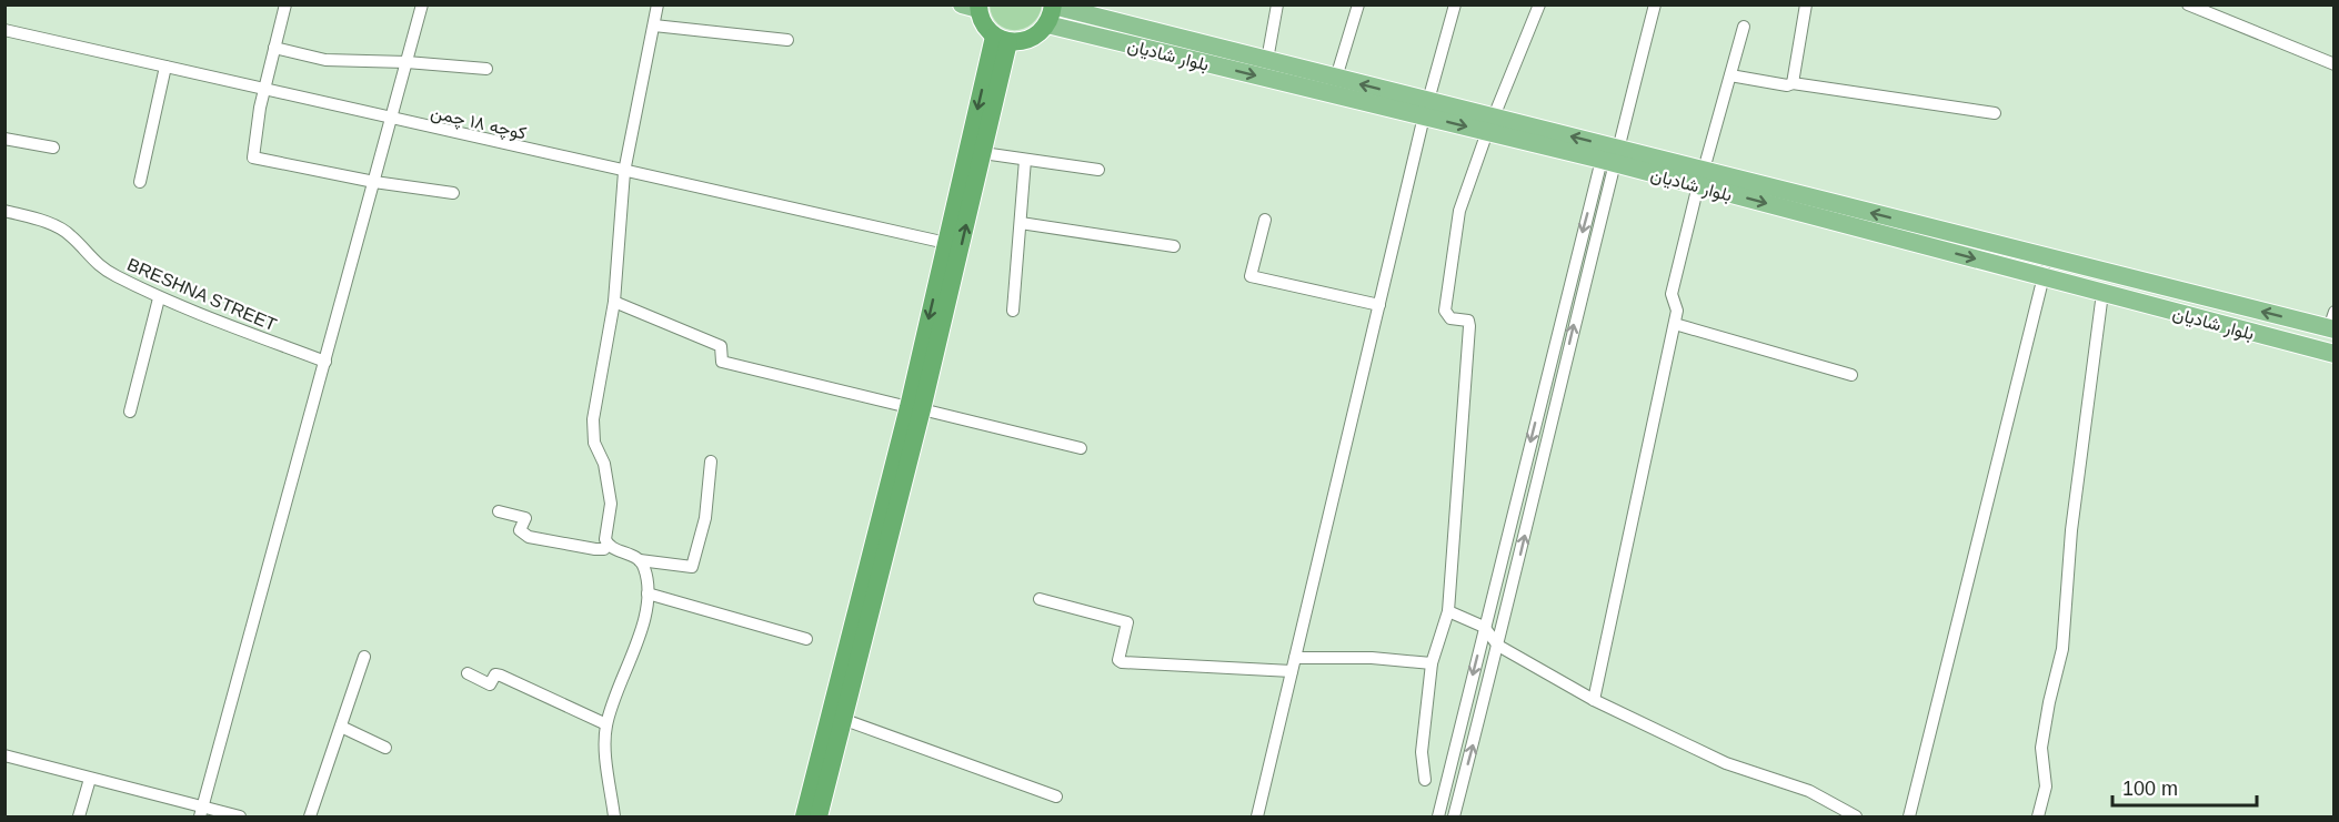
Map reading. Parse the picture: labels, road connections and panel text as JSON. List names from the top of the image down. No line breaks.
{"streets":{"main road":["بلوار شادیان"],"street":["كوچه ١٨ چمن","BRESHNA STREET"]},"scale_bar":"100 m"}
